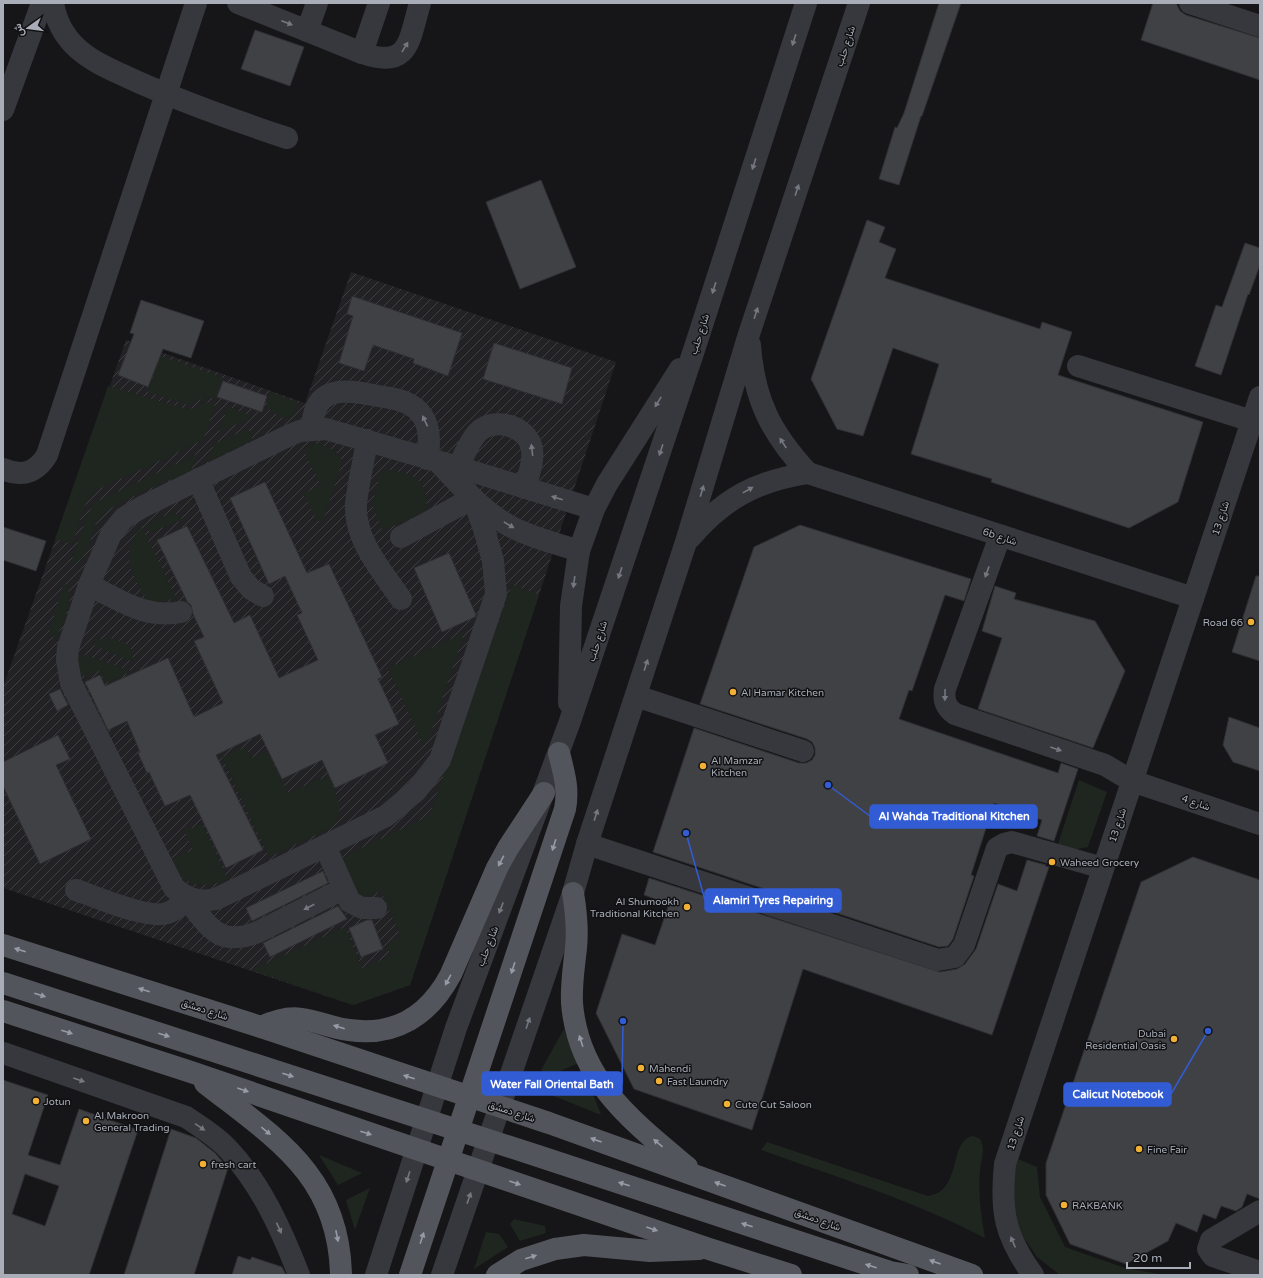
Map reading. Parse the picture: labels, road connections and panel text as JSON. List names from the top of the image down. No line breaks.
{"streets":{"main road":["شارع دمشق"],"street":["شارع حلب","شارع 13","6b شارع","شارع 4"]},"crossings":[["شارع حلب","6b شارع"],["شارع حلب","شارع دمشق"],["شارع 13","6b شارع"],["شارع 13","شارع 4"],["6b شارع","شارع 4"]],"one_way":["شارع 13"],"places":["Road 66","Al Hamar Kitchen","Al Mamzar Kitchen","Al Wahda Traditional Kitchen","Alamiri Tyres Repairing","Waheed Grocery","Al Shumookh Traditional Kitchen","Water Fall Oriental Bath","Calicut Notebook","Dubai Residential Oasis","Mahendi","Fast Laundry","Jotun","Cute Cut Saloon","Al Makroon General Trading","Fine Fair","fresh cart","RAKBANK"],"scale_bar":"20 m","north":"left"}
